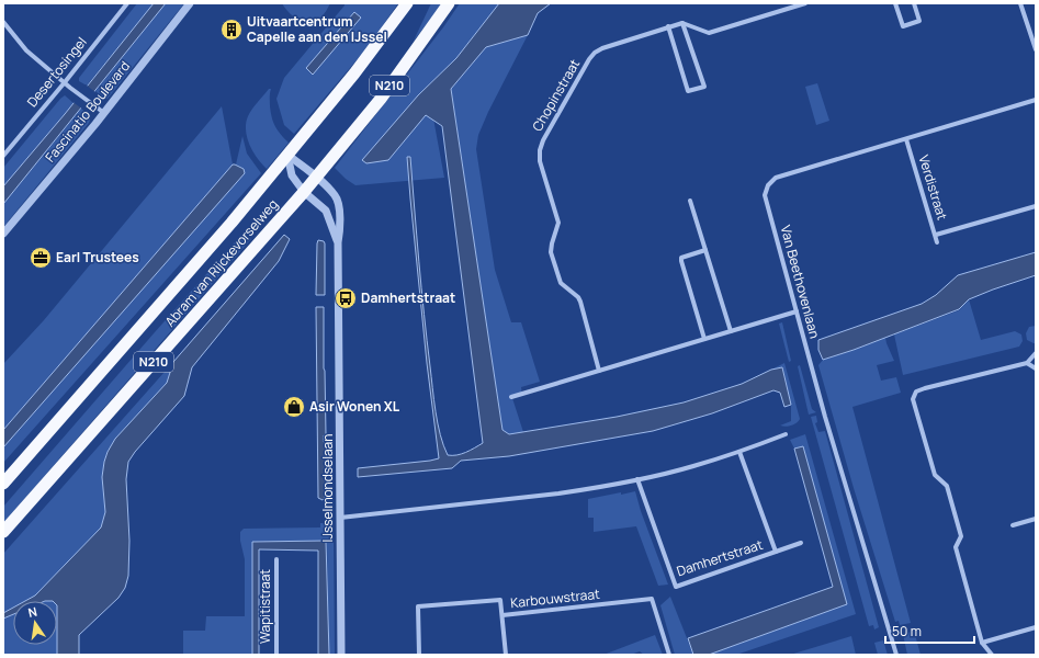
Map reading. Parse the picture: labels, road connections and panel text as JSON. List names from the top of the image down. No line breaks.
{"streets":{"highway":["N210","Abram van Rijckevorselweg"],"street":["Desertosingel","Chopinstraat","Fascinatio Boulevard","Verdistraat","Van Beethovenlaan","IJsselmondselaan","Damhertstraat","Karbouwstraat","Wapitistraat"]},"crossings":[["Verdistraat","Van Beethovenlaan"],["Abram van Rijckevorselweg","IJsselmondselaan"]],"places":{"building":["Uitvaartcentrum Capelle aan den IJssel"],"office":["Earl Trustees"],"bus stop":["Damhertstraat"],"shop":["Asir Wonen XL"]},"scale_bar":"50 m","north":"top"}
